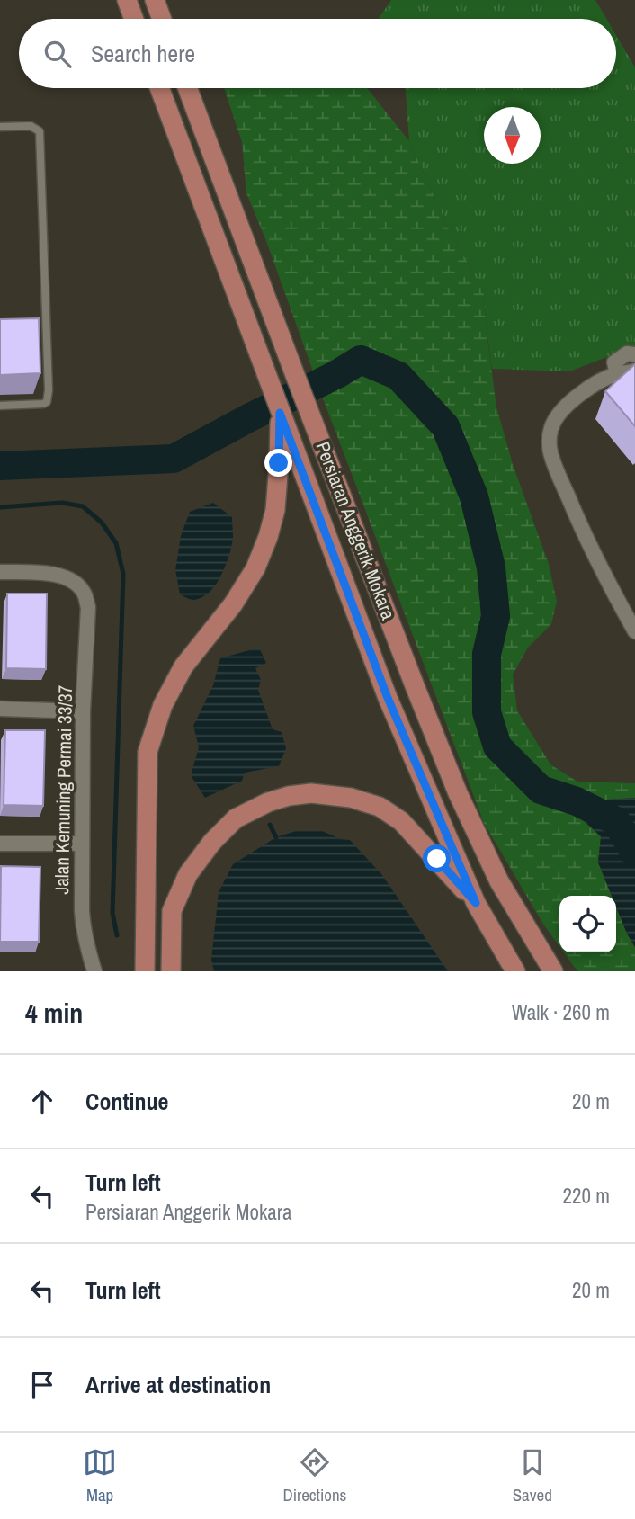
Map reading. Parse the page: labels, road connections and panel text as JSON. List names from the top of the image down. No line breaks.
{"streets":{"main road":["Persiaran Anggerik Mokara"],"street":["Jalan Kemuning Permai 33/37"]},"north":"bottom","page":{"search":"Search here","heading":["4 min","Walk · 260 m"],"list":[["Continue","20 m"],["Turn left","Persiaran Anggerik Mokara","220 m"],["Turn left","20 m"],"Arrive at destination"],"nav":["Map","Directions","Saved"]}}
